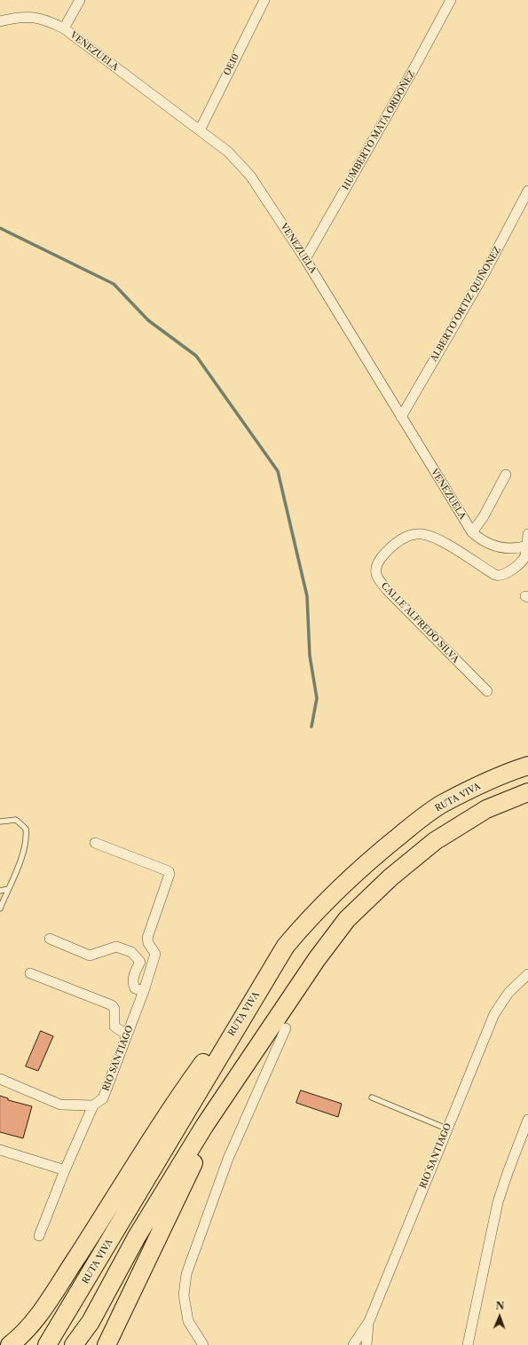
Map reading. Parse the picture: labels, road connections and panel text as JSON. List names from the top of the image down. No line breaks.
{"streets":{"highway":["RUTA VIVA"],"street":["VENEZUELA","OE10","HUMBERTO MATA ORDOÑEZ","ALBERTO ORTIZ QUIÑONEZ","CALLE ALFREDO SILVA","RIO SANTIAGO"]},"crossings":[["VENEZUELA","OE10"],["VENEZUELA","HUMBERTO MATA ORDOÑEZ"],["VENEZUELA","ALBERTO ORTIZ QUIÑONEZ"],["VENEZUELA","CALLE ALFREDO SILVA"]],"north":"top"}
